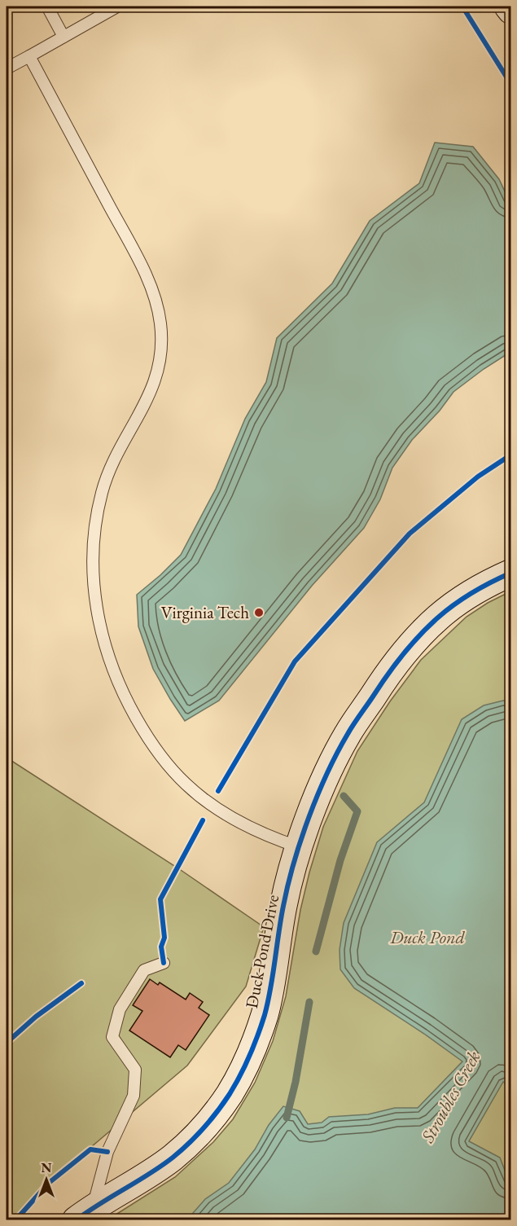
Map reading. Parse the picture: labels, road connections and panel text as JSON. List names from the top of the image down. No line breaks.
{"streets":{"street":["Duck Pond Drive"]},"water":["Duck Pond","Stroubles Creek"],"places":["Virginia Tech"],"north":"top"}
